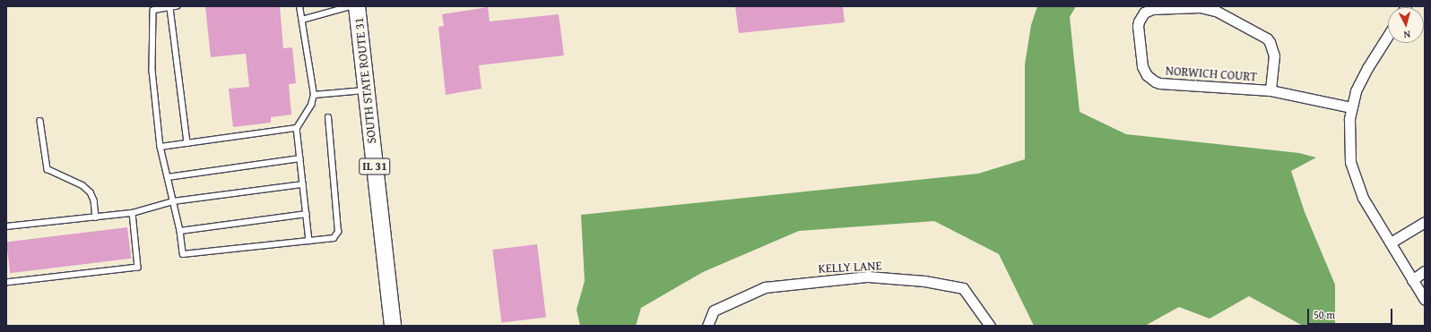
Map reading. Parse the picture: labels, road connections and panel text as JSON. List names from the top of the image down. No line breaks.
{"streets":{"main road":["SOUTH STATE ROUTE 31","IL 31"],"street":["NORWICH COURT","KELLY LANE"]},"scale_bar":"50 m","north":"bottom"}
